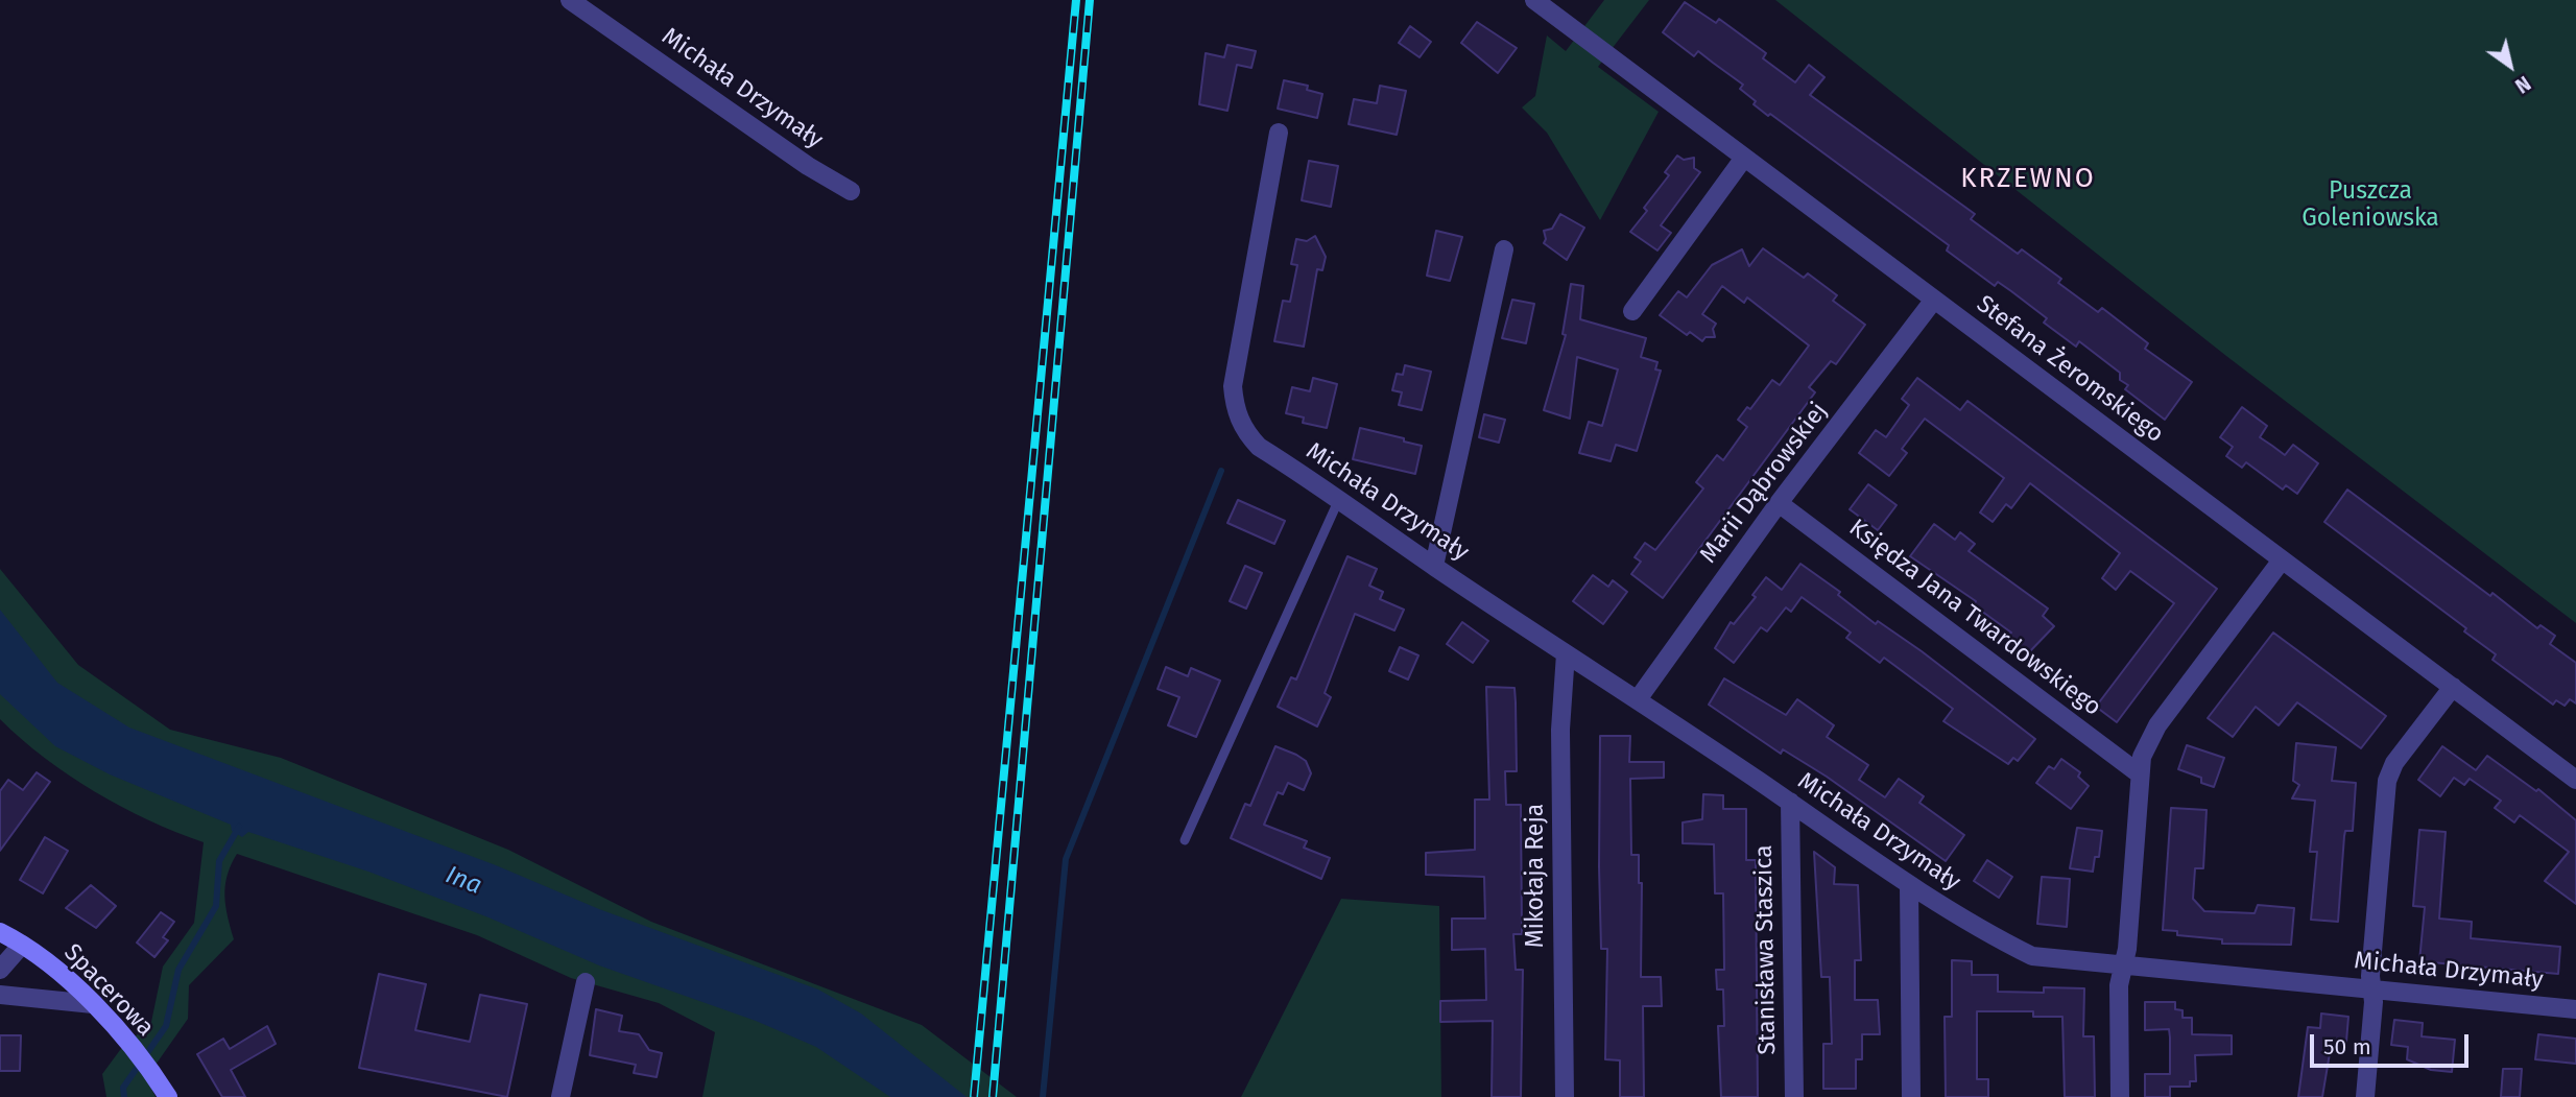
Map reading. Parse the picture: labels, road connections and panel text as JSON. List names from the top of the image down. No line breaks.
{"streets":{"street":["Michała Drzymały","Stefana Żeromskiego","Marii Dąbrowskiej","Księdza Jana Twardowskiego","Mikołaja Reja","Stanisława Staszica","Spacerowa"]},"crossings":[["Michała Drzymały","Marii Dąbrowskiej"],["Michała Drzymały","Mikołaja Reja"],["Michała Drzymały","Stanisława Staszica"],["Stefana Żeromskiego","Marii Dąbrowskiej"],["Marii Dąbrowskiej","Księdza Jana Twardowskiego"]],"districts":["KRZEWNO"],"water":["Ina"],"parks":["Puszcza Goleniowska"],"scale_bar":"50 m","north":"bottom right"}
